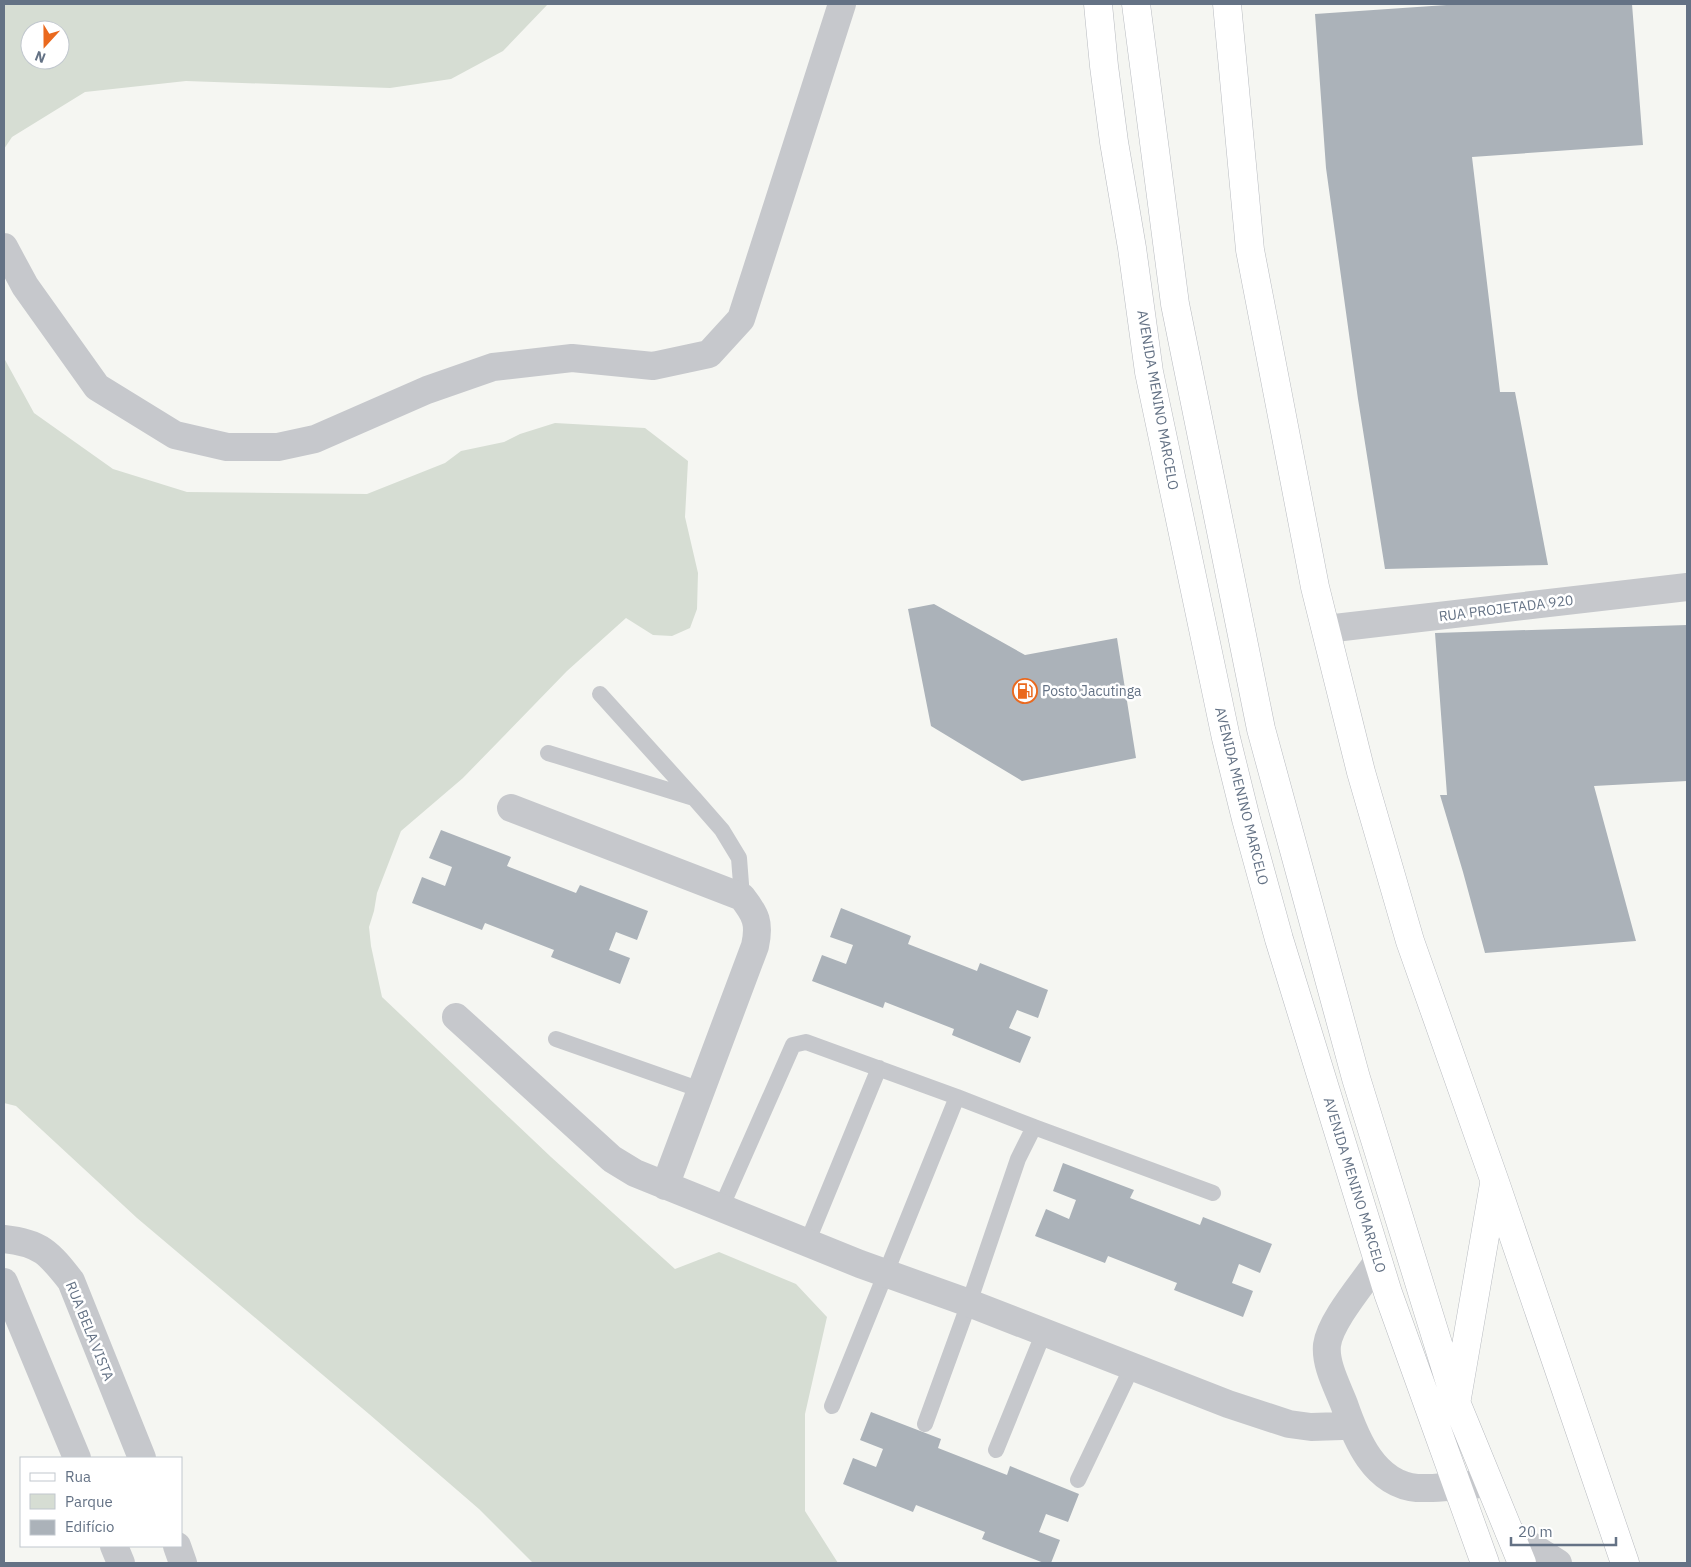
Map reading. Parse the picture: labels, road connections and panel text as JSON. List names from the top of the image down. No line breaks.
{"streets":{"main road":["AVENIDA MENINO MARCELO"],"street":["RUA PROJETADA 920","RUA BELA VISTA"]},"places":{"fuel station":["Posto Jacutinga"]},"legend":["Rua","Parque","Edifício"],"scale_bar":"20 m","north":"bottom"}
